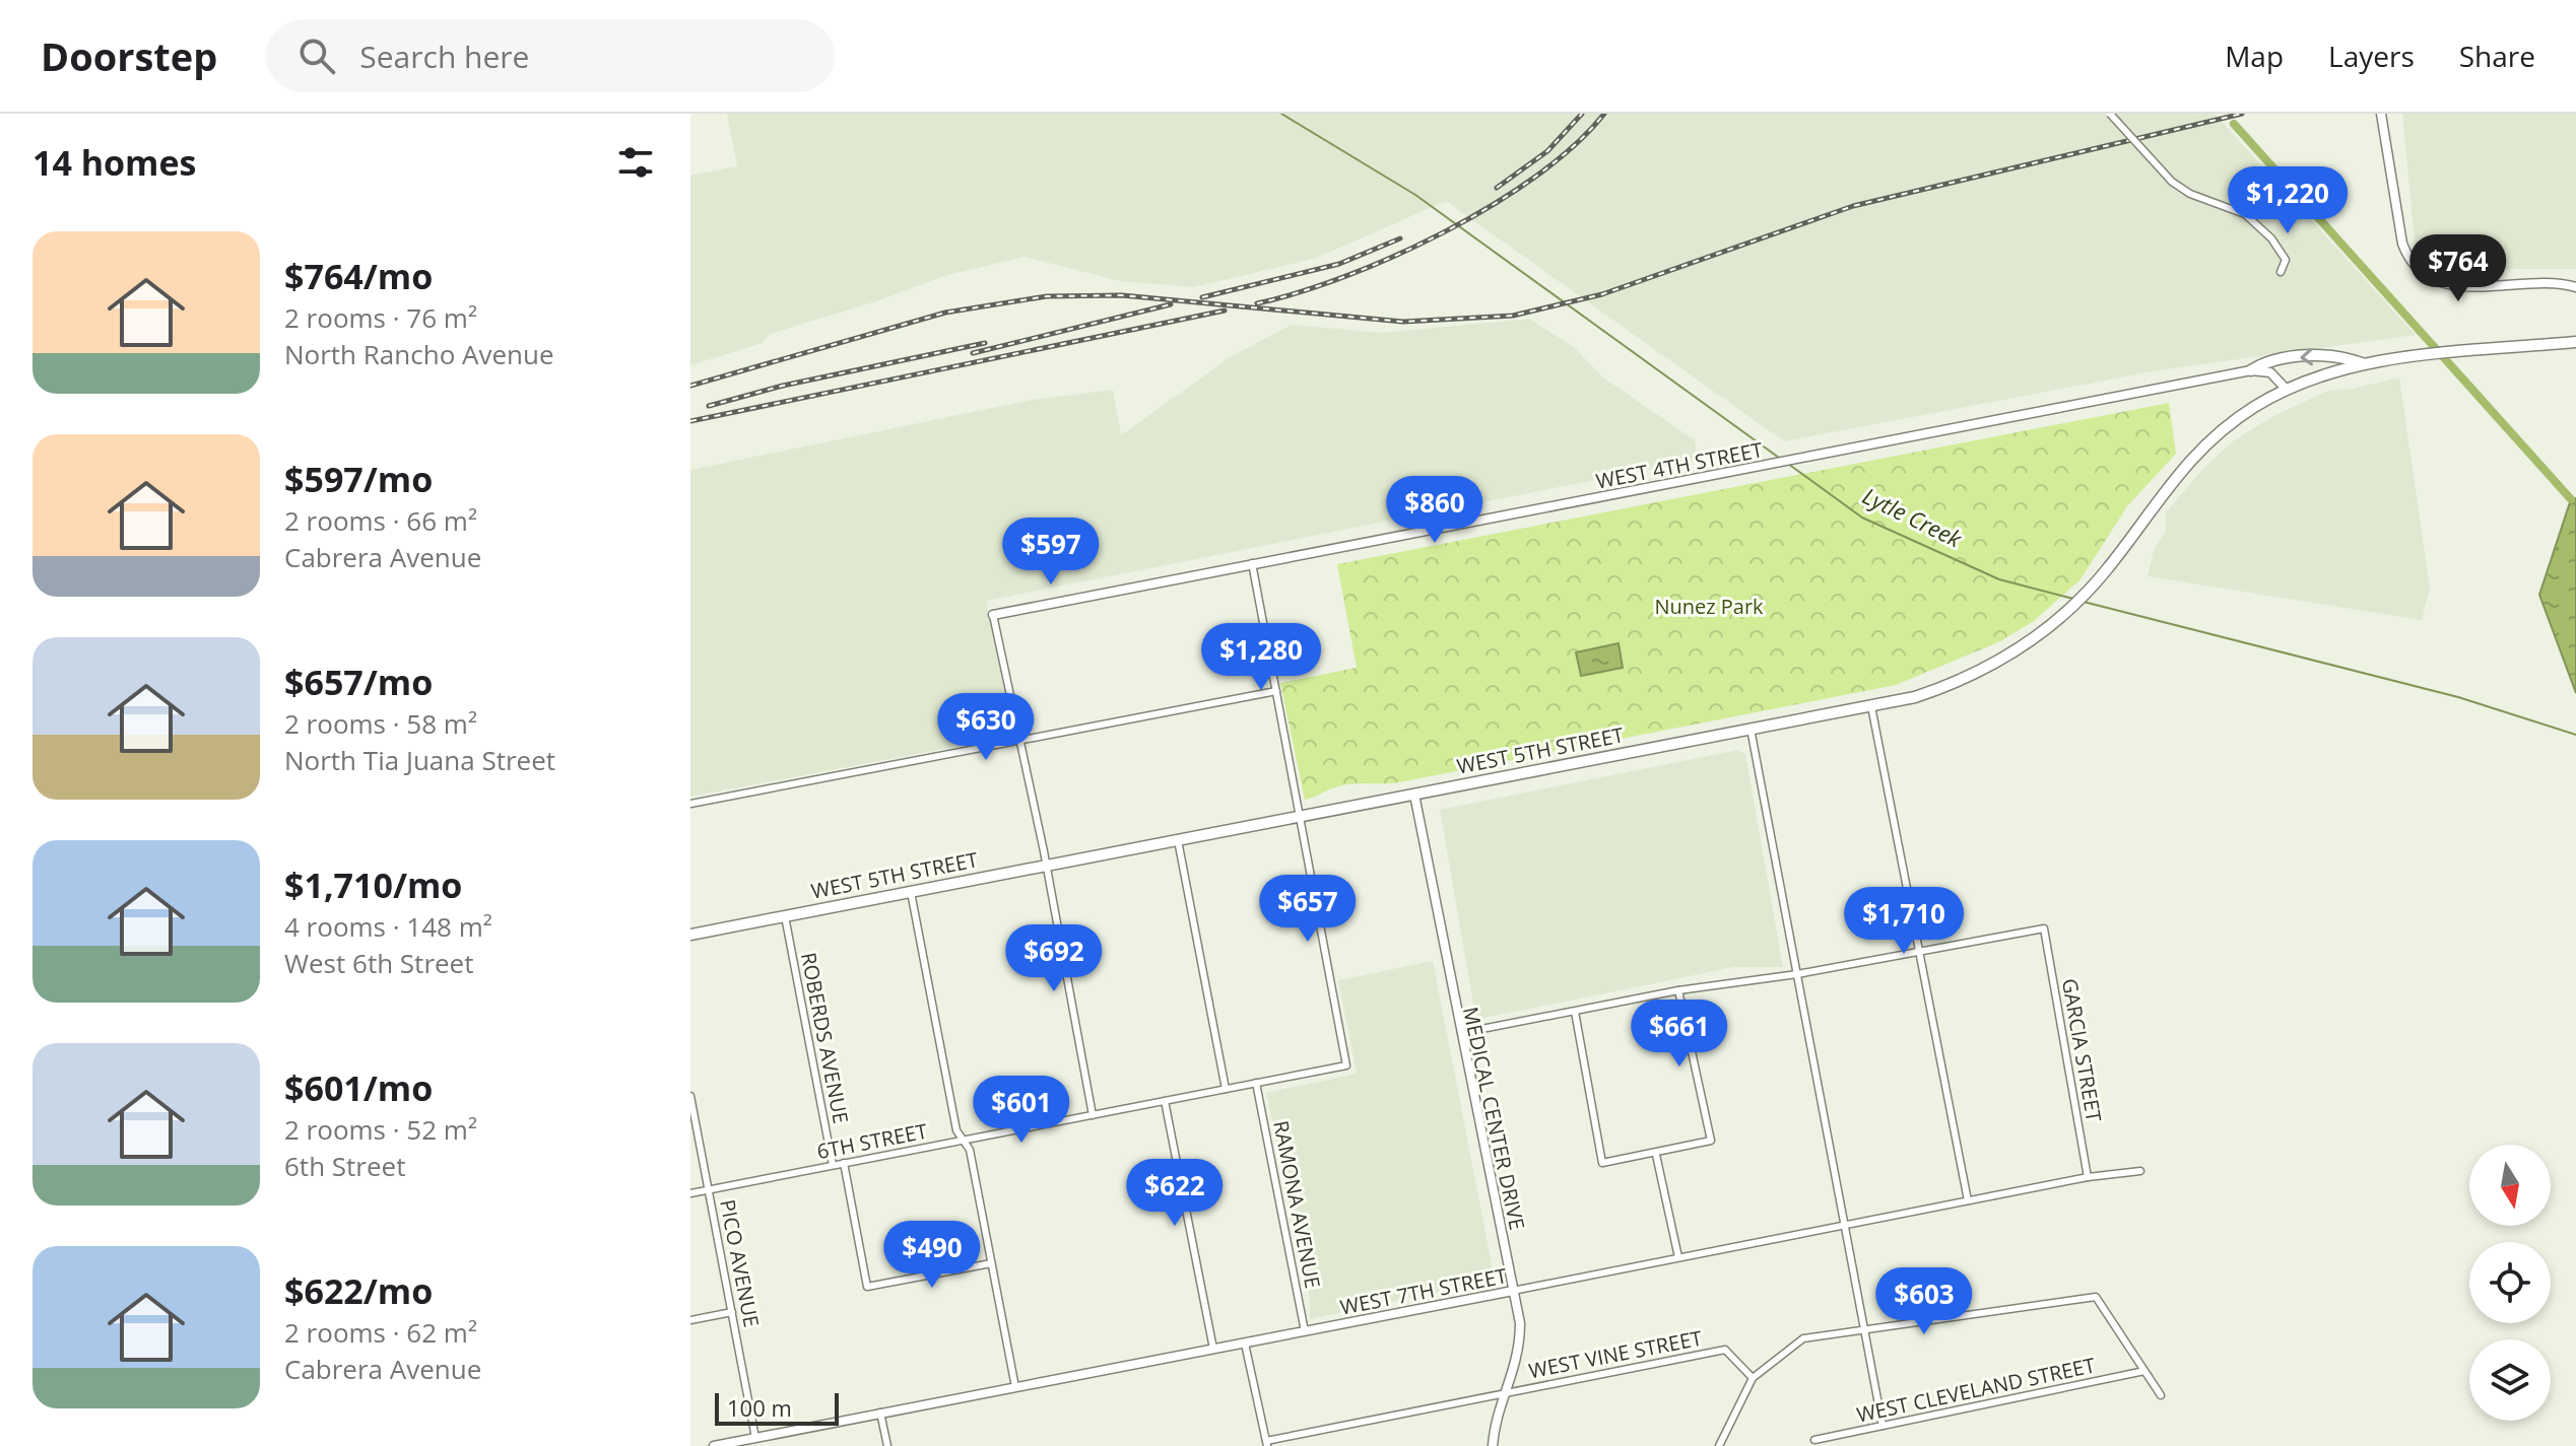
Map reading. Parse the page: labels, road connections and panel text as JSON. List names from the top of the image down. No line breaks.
{"streets":{"main road":["WEST 5TH STREET"],"street":["WEST 4TH STREET","ROBERDS AVENUE","GARCIA STREET","MEDICAL CENTER DRIVE","6TH STREET","RAMONA AVENUE","PICO AVENUE","WEST 7TH STREET","WEST VINE STREET","WEST CLEVELAND STREET"]},"crossings":[["WEST 5TH STREET","ROBERDS AVENUE"],["WEST 5TH STREET","MEDICAL CENTER DRIVE"],["WEST 5TH STREET","6TH STREET"],["ROBERDS AVENUE","6TH STREET"],["GARCIA STREET","WEST 7TH STREET"],["MEDICAL CENTER DRIVE","WEST 7TH STREET"],["MEDICAL CENTER DRIVE","WEST VINE STREET"],["6TH STREET","RAMONA AVENUE"],["6TH STREET","PICO AVENUE"],["RAMONA AVENUE","WEST 7TH STREET"],["PICO AVENUE","WEST 7TH STREET"]],"water":["Lytle Creek"],"parks":["Nunez Park"],"scale_bar":"100 m","north":"bottom","page":{"header":"Doorstep","search":"Search here","nav":["Map","Layers","Share"],"heading":"14 homes","price":["$1,220","$764","$860","$597","$1,280","$630","$657","$1,710","$692","$661","$601","$622","$490","$603"],"list":[{"name":"$764/mo","note":"2 rooms · 76 m² · North Rancho Avenue"},{"name":"$597/mo","note":"2 rooms · 66 m² · Cabrera Avenue"},{"name":"$657/mo","note":"2 rooms · 58 m² · North Tia Juana Street"},{"name":"$1,710/mo","note":"4 rooms · 148 m² · West 6th Street"},{"name":"$601/mo","note":"2 rooms · 52 m² · 6th Street"},{"name":"$622/mo","note":"2 rooms · 62 m² · Cabrera Avenue"}],"scale":"100 m"}}
